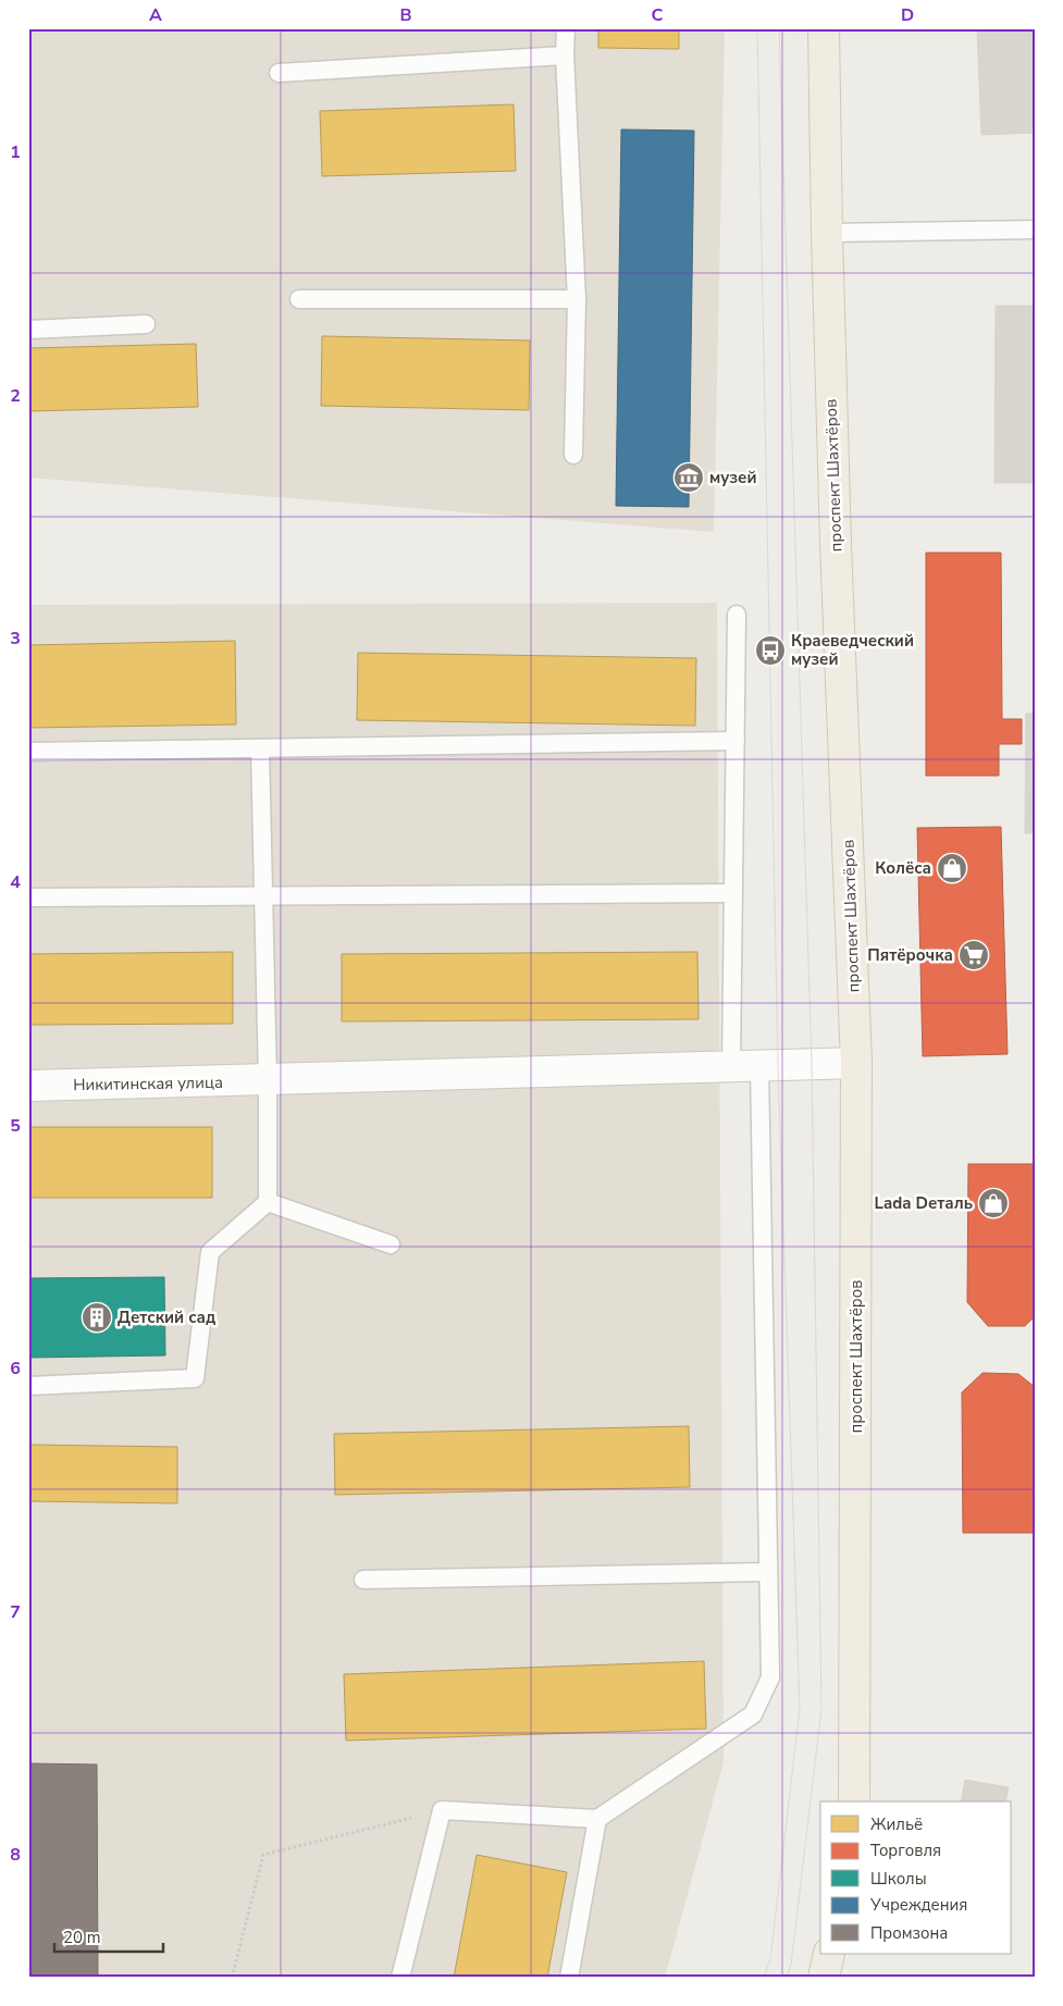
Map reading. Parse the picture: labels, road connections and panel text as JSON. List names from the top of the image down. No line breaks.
{"streets":{"main road":["проспект Шахтёров"],"street":["Никитинская улица"]},"crossings":[["проспект Шахтёров","Никитинская улица"]],"places":{"museum":["музей"],"bus stop":["Краеведческий музей"],"shop":["Колёса","Lada Dеталь"],"supermarket":["Пятёрочка"],"building":["Детский сад"]},"legend":["Жильё","Торговля","Школы","Учреждения","Промзона"],"scale_bar":"20 m","grid":{"columns":["A","B","C","D"],"rows":["1","2","3","4","5","6","7","8"]}}
